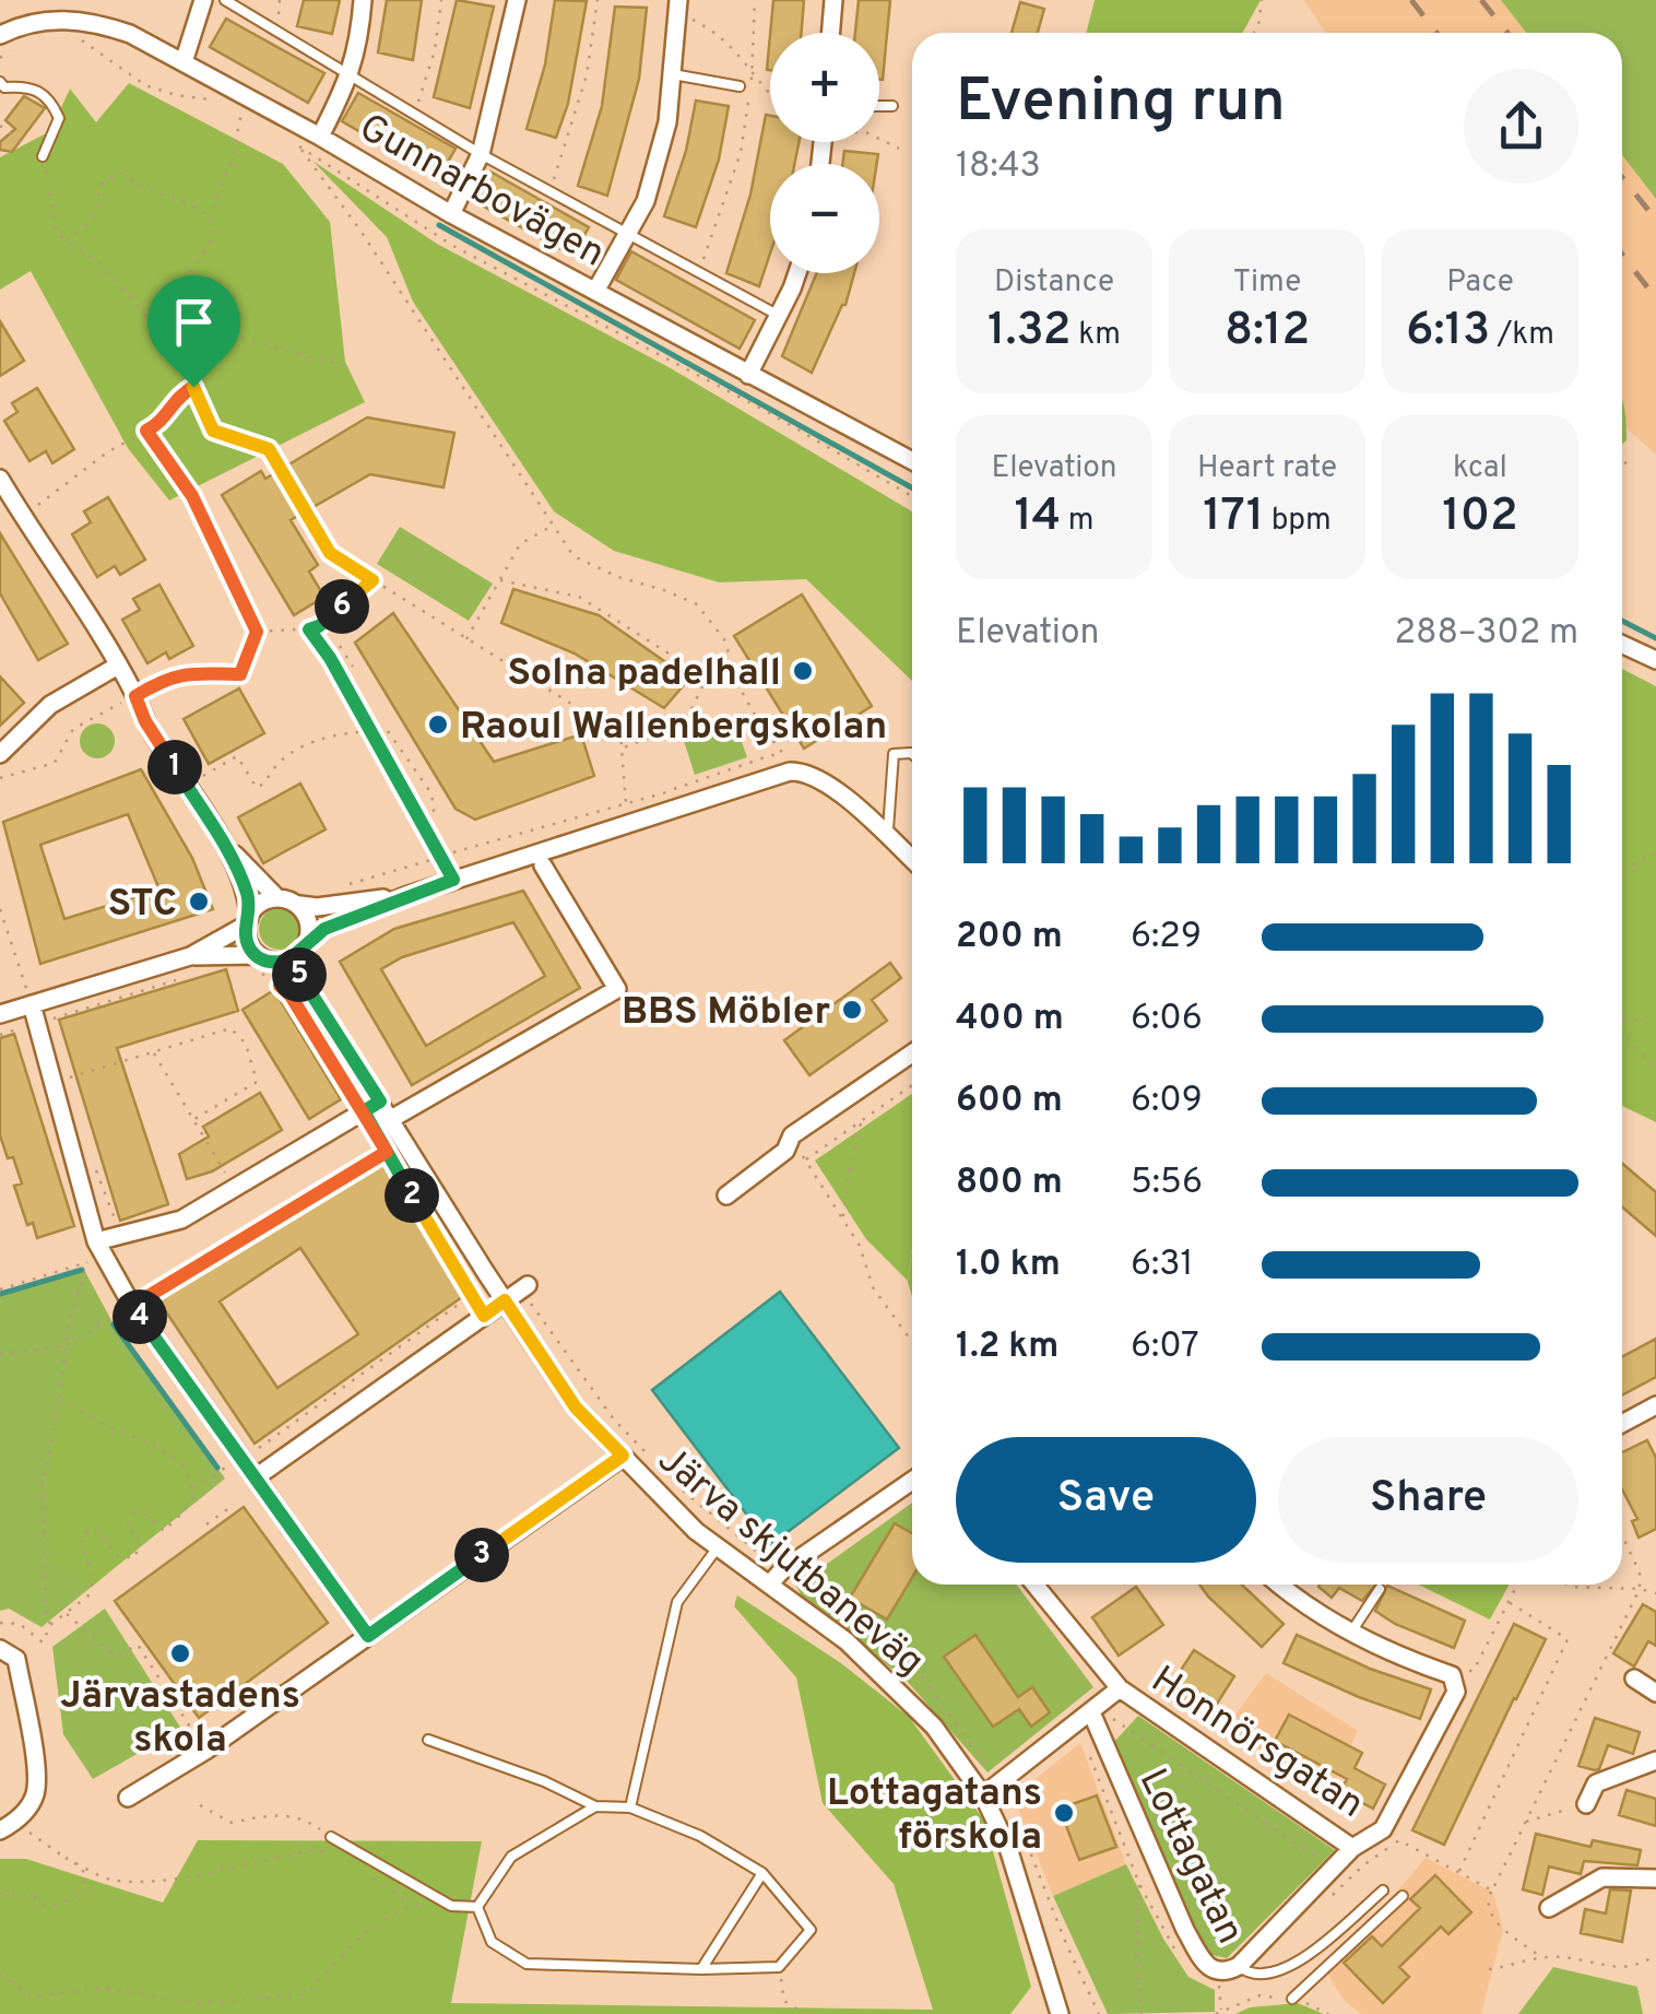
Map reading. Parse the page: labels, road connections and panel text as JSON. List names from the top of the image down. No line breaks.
{"streets":{"street":["Gunnarbovägen","Järva skjutbaneväg","Honnörsgatan","Lottagatan"]},"crossings":[["Honnörsgatan","Lottagatan"]],"places":["Solna padelhall","Raoul Wallenbergskolan","STC","BBS Möbler","Järvastadens skola","Lottagatans förskola"],"page":{"map_buttons":["+","−"],"heading":["Evening run","18:43"],"stats":[["Distance","1.32 km"],["Time","8:12"],["Pace","6:13 /km"],["Elevation","14 m"],["Heart rate","171 bpm"],["kcal","102"]],"pins":["6","1","5","2","4","3"],"chart":["Elevation","288–302 m"],"list":[{"name":"200 m","note":"6:29"},{"name":"400 m","note":"6:06"},{"name":"600 m","note":"6:09"},{"name":"800 m","note":"5:56"},{"name":"1.0 km","note":"6:31"},{"name":"1.2 km","note":"6:07"}],"buttons":["Save","Share"]}}
